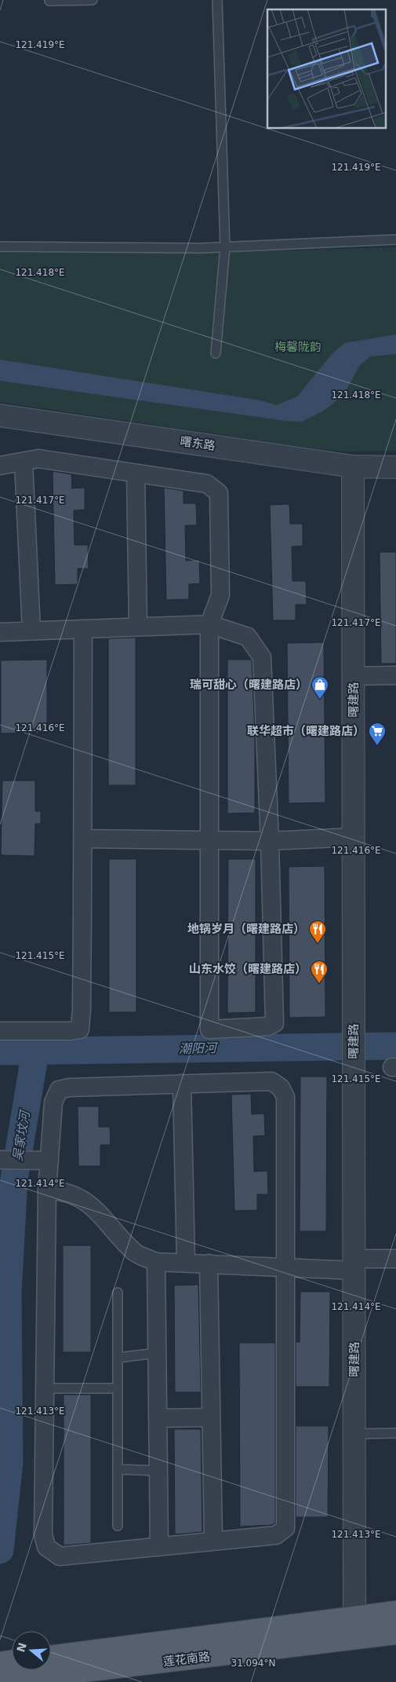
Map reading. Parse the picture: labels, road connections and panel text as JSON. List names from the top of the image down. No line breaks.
{"streets":{"main road":["莲花南路"],"street":["曙东路","曙建路"]},"crossings":[["曙东路","曙建路"],["曙建路","莲花南路"]],"water":["潮阳河","吴家坟河"],"parks":["梅馨陇韵"],"places":{"shop":["瑞可甜心（曙建路店）"],"supermarket":["联华超市（曙建路店）"],"restaurant":["地锅岁月（曙建路店）","山东水饺（曙建路店）"]},"north":"left","coordinates":["121.419°E","121.418°E","121.417°E","121.416°E","121.415°E","121.414°E","121.413°E","31.094°N"]}
